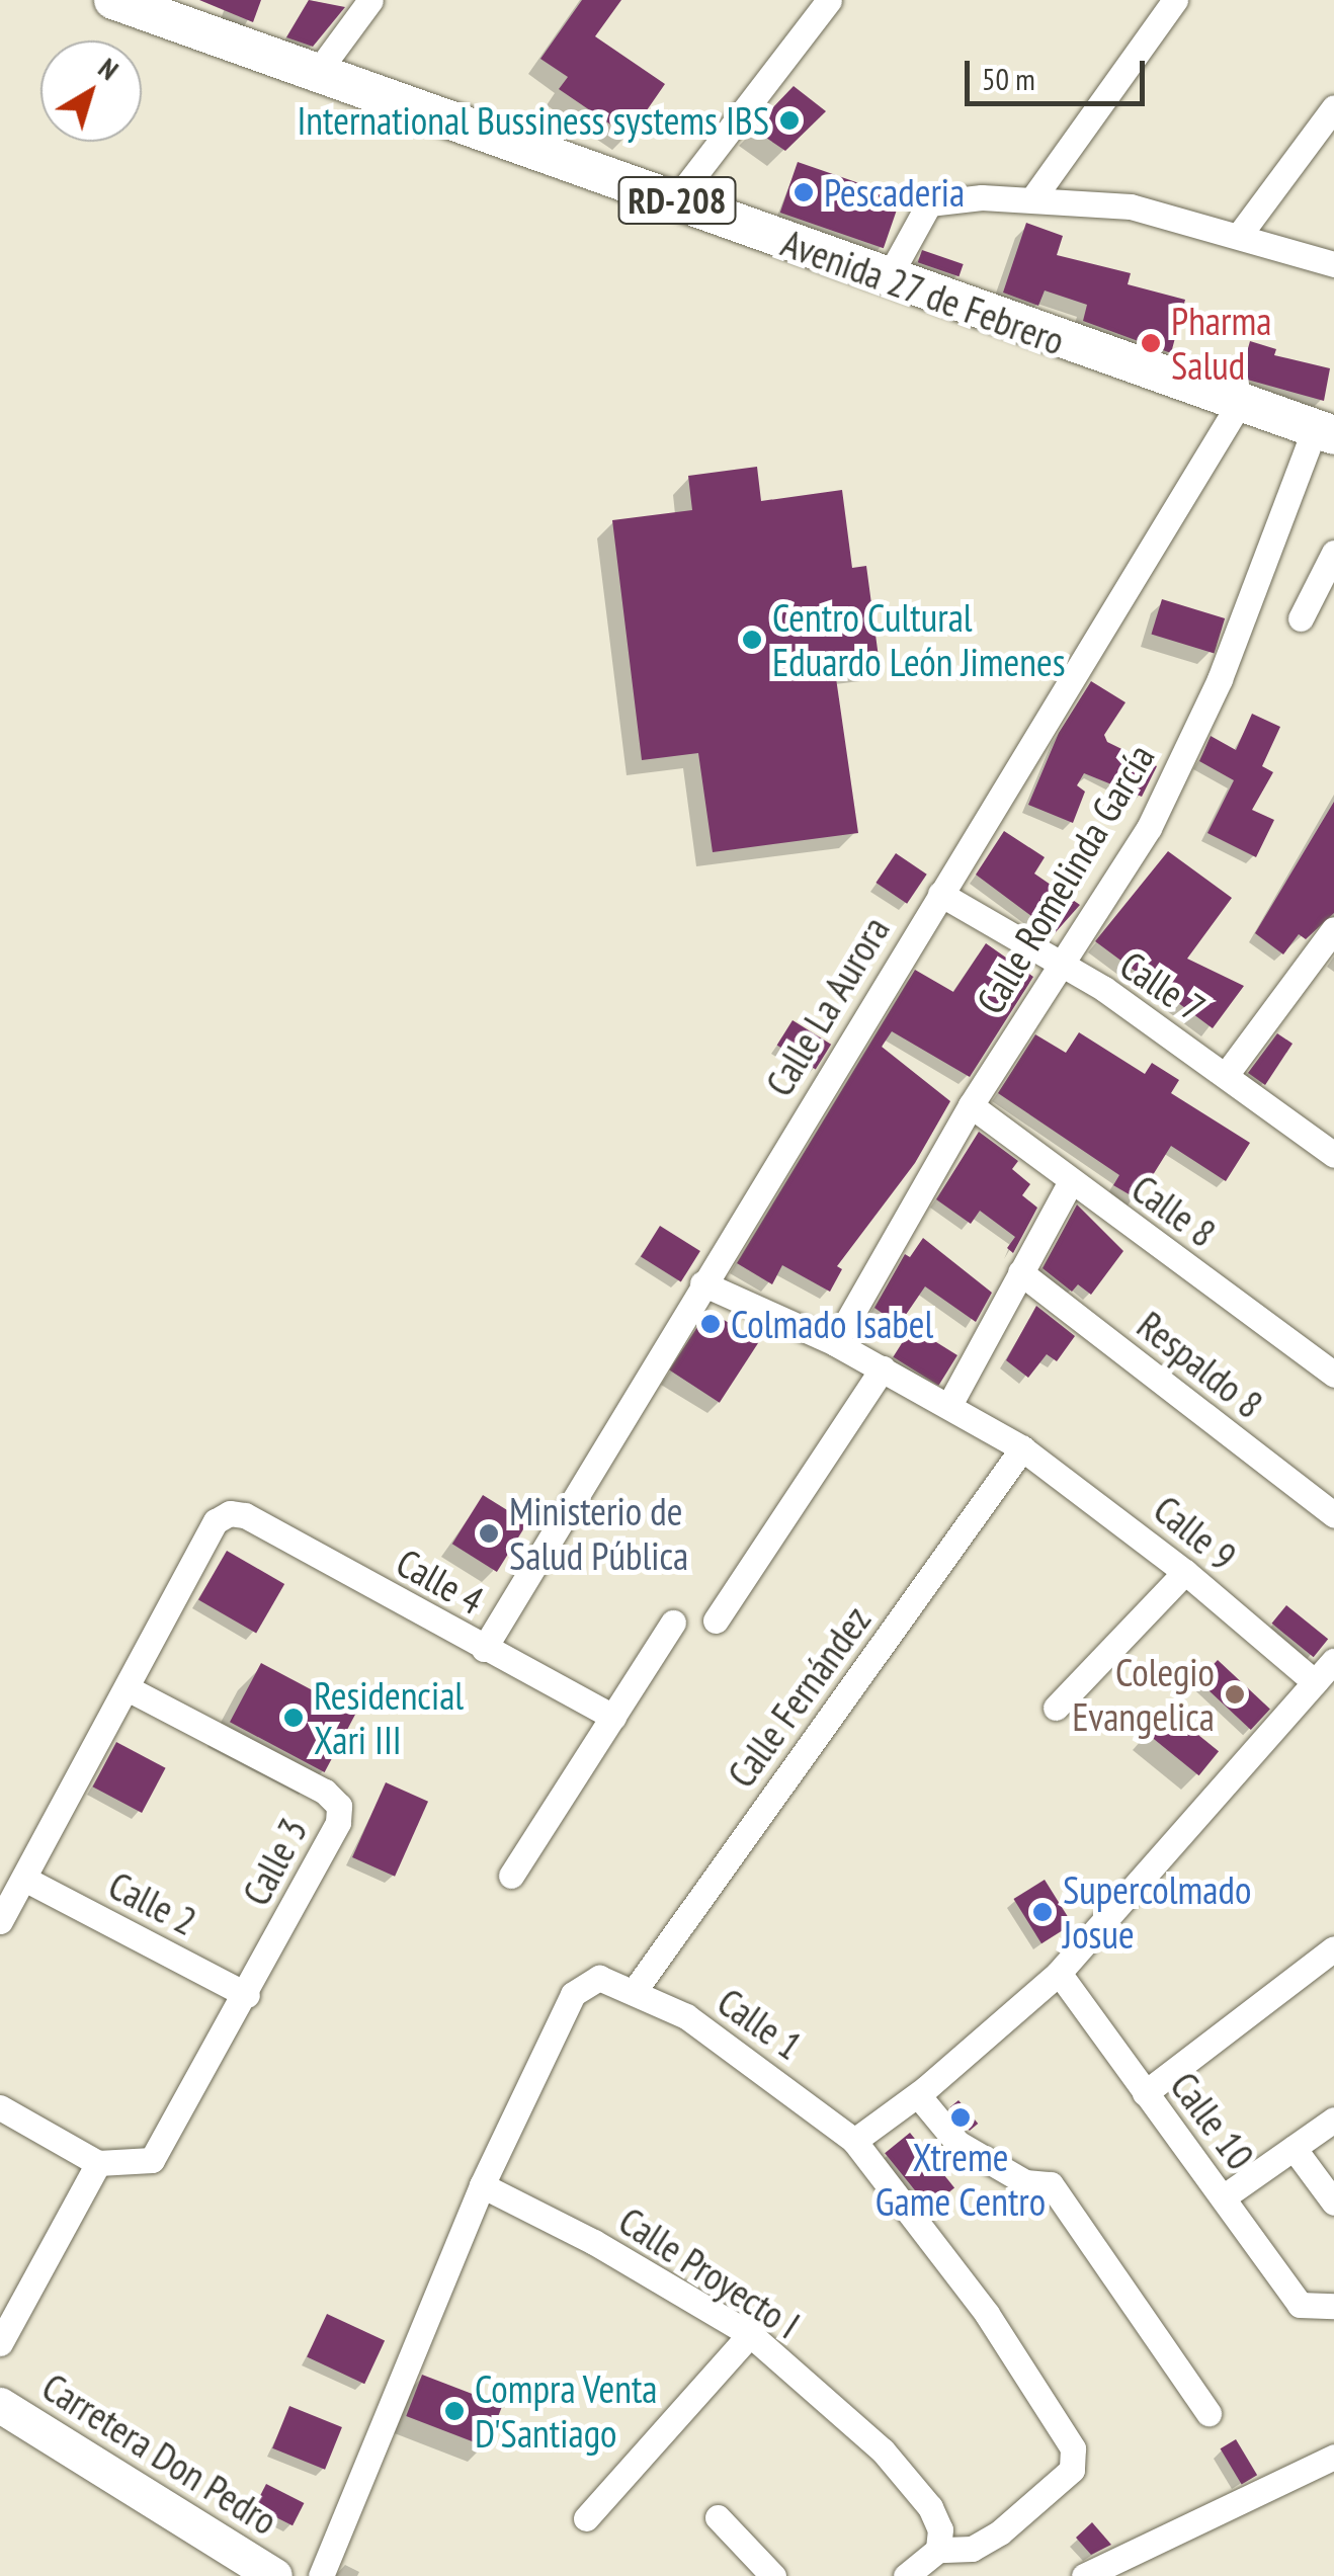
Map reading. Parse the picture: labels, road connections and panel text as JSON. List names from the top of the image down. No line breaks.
{"streets":{"main road":["RD-208","Avenida 27 de Febrero"],"street":["Calle Romelinda García","Calle 7","Calle La Aurora","Calle 8","Respaldo 8","Calle 9","Calle 4","Calle Fernández","Calle 3","Calle 2","Calle 1","Calle 10","Calle Proyecto I","Carretera Don Pedro"]},"crossings":[["Avenida 27 de Febrero","Calle Romelinda García"],["Avenida 27 de Febrero","Calle La Aurora"],["Calle Romelinda García","Calle 7"],["Calle Romelinda García","Calle 8"],["Calle 7","Calle La Aurora"],["Calle La Aurora","Calle 4"],["Calle 9","Calle Fernández"],["Calle 4","Calle 3"],["Calle Fernández","Calle 1"],["Calle 3","Calle 2"],["Calle 1","Calle Proyecto I"]],"places":["International Bussiness systems IBS","Pescaderia","Pharma Salud","Centro Cultural Eduardo León Jimenes","Colmado Isabel","Ministerio de Salud Pública","Colegio Evangelica","Residencial Xari III","Supercolmado Josue","Xtreme Game Centro","Compra Venta D'Santiago"],"scale_bar":"50 m","north":"top right"}
